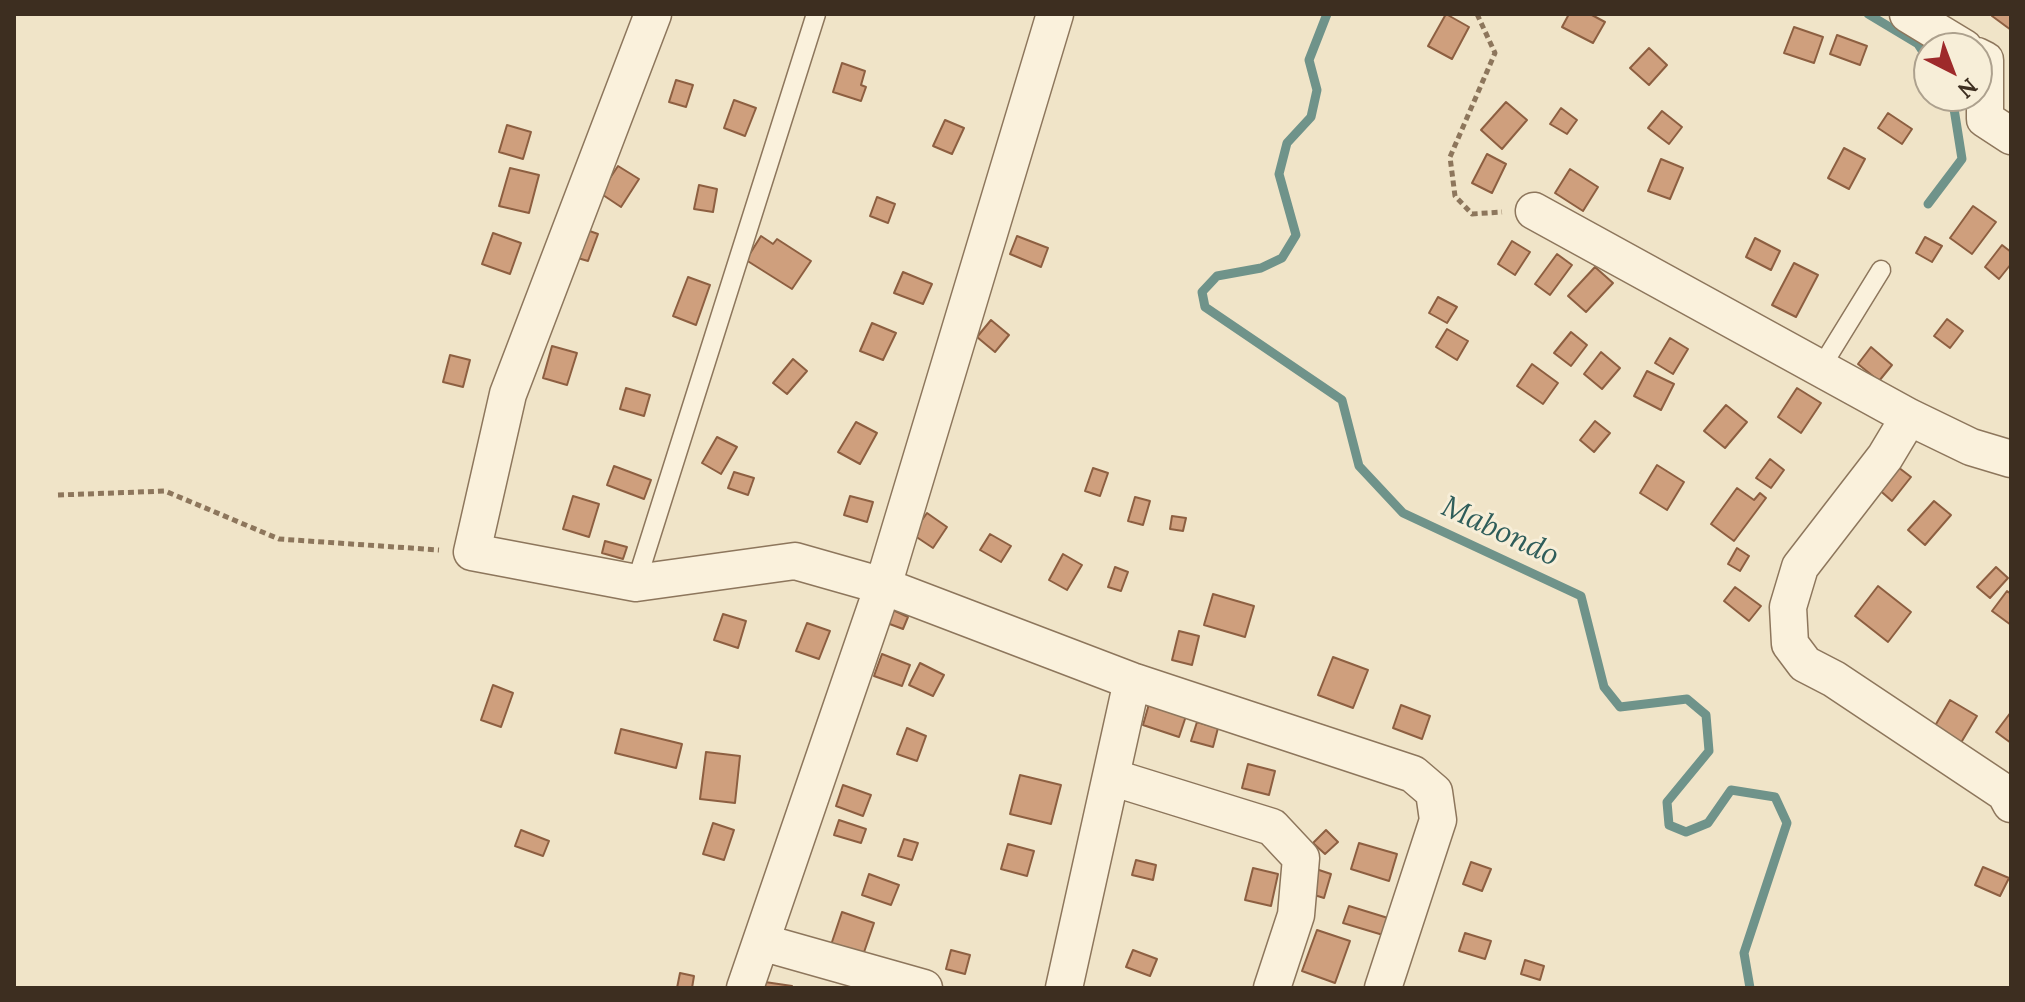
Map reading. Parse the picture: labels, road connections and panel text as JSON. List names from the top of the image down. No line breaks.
{"water":["Mabondo"],"north":"bottom right"}
